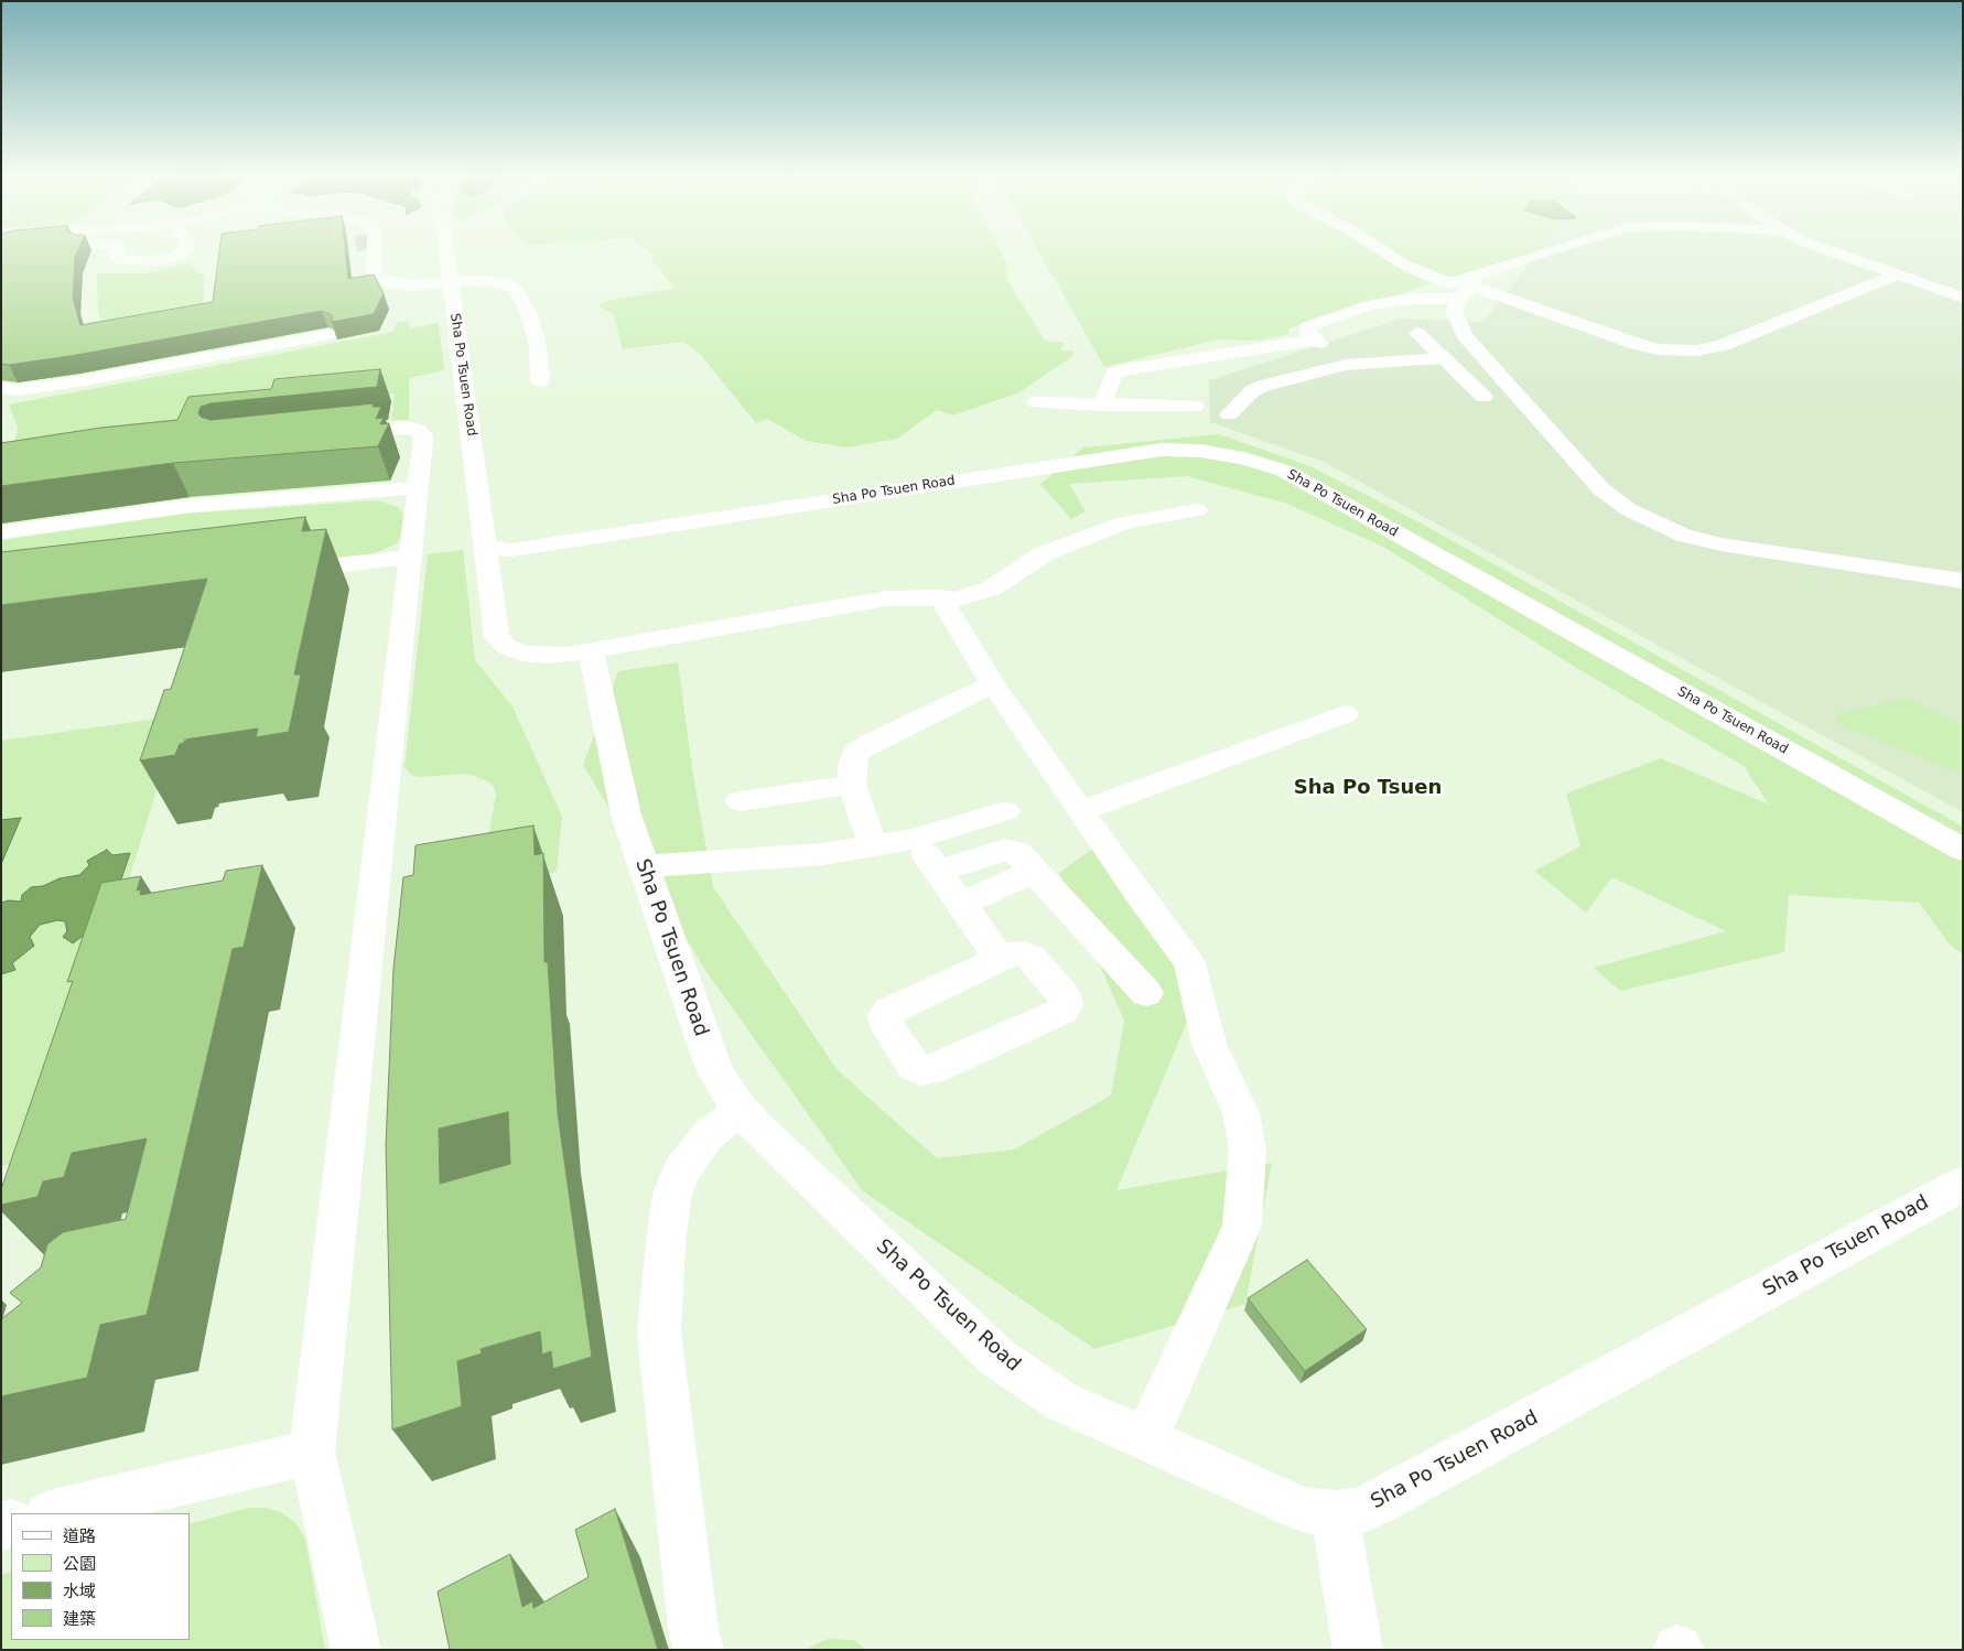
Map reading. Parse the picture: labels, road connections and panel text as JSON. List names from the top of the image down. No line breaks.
{"streets":{"street":["Sha Po Tsuen Road"]},"districts":["Sha Po Tsuen"],"legend":["道路","公園","水域","建築"]}
